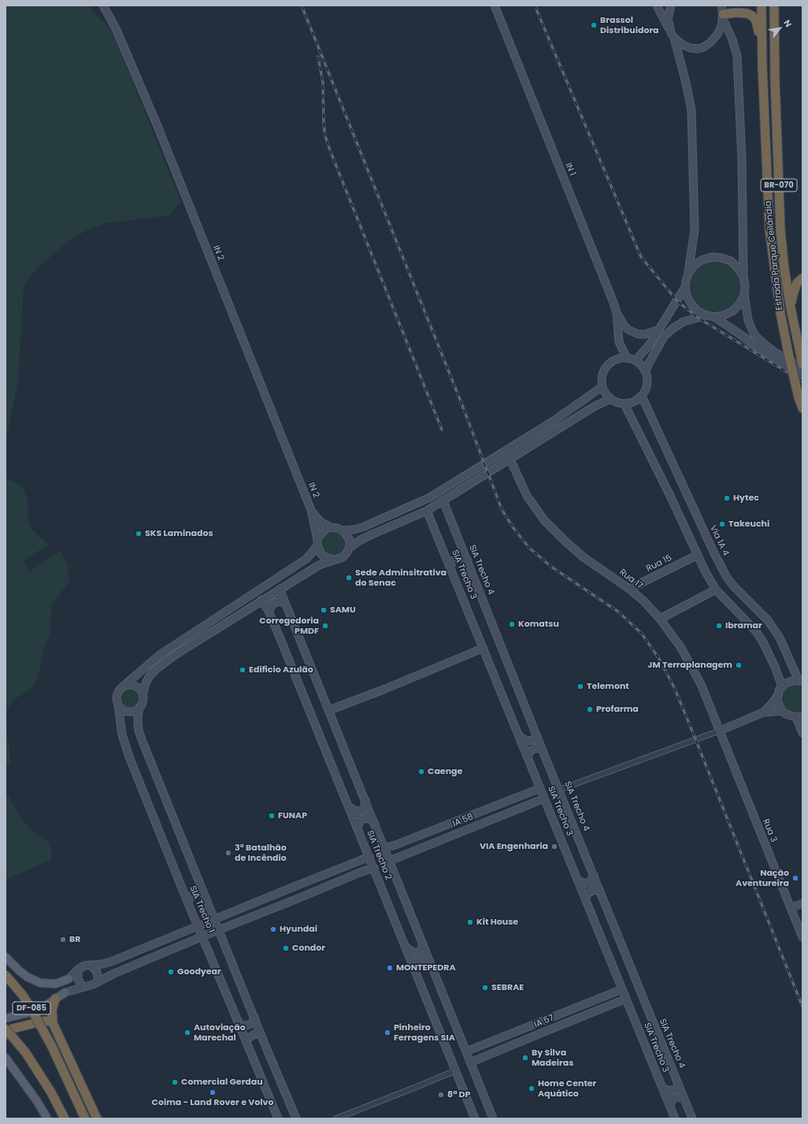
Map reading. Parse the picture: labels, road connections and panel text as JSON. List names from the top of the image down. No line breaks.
{"streets":{"highway":["BR-070","Estrada Parque Ceilândia","DF-085"],"main road":["IN 1","IN 2","Via 1A 4","Rua 15","SIA Trecho 4","SIA Trecho 3","Rua 17","IA 58","Rua 3","SIA Trecho 2","SIA Trecho 1","IA 57"]},"crossings":[["IN 1","Via 1A 4"],["Rua 15","Rua 17"],["SIA Trecho 3","IA 58"],["SIA Trecho 3","IA 57"],["Rua 17","Rua 3"]],"places":["Brassol Distribuidora","Hytec","Takeuchi","SKS Laminados","Sede Adminsitrativa do Senac","SAMU","Komatsu","Corregedoria PMDF","Ibramar","JM Terraplanagem","Edificio Azulão","Telemont","Profarma","Caenge","FUNAP","VIA Engenharia","3º Batalhão de Incêndio","Nação Aventureira","Kit House","Hyundai","BR","Condor","MONTEPEDRA","Goodyear","SEBRAE","Autoviação Marechal","Pinheiro Ferragens SIA","By Silva Madeiras","Comercial Gerdau","Home Center Aquático","Coima - Land Rover e Volvo","8ª DP"],"north":"top right"}
